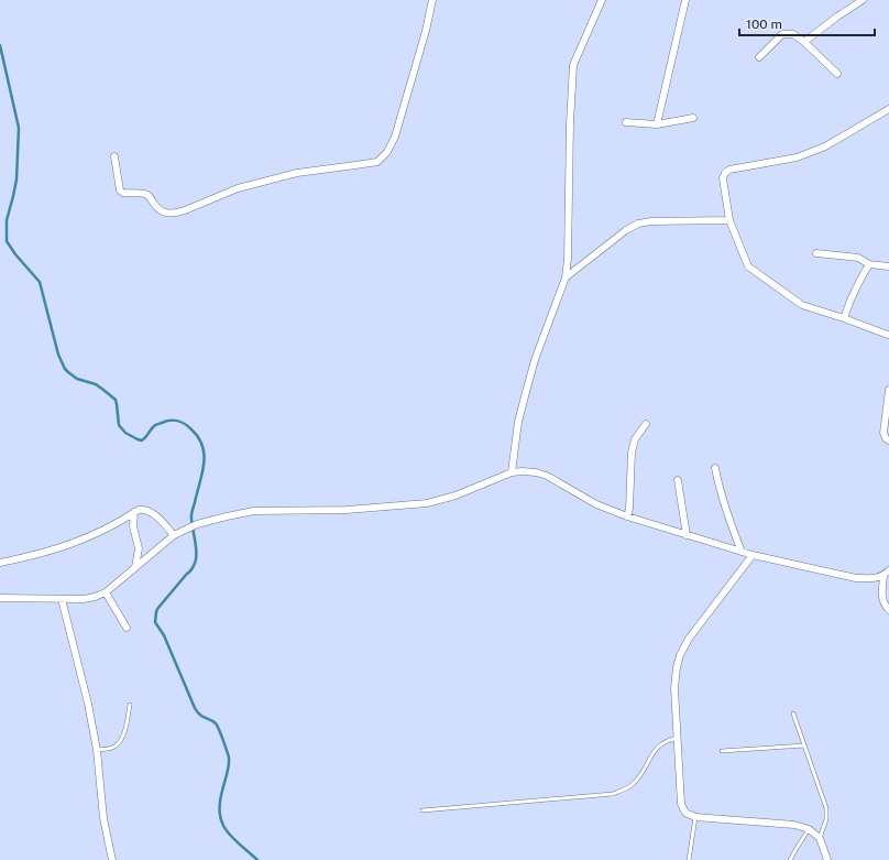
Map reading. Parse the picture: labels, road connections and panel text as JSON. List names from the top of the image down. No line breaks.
{"scale_bar":"100 m"}
